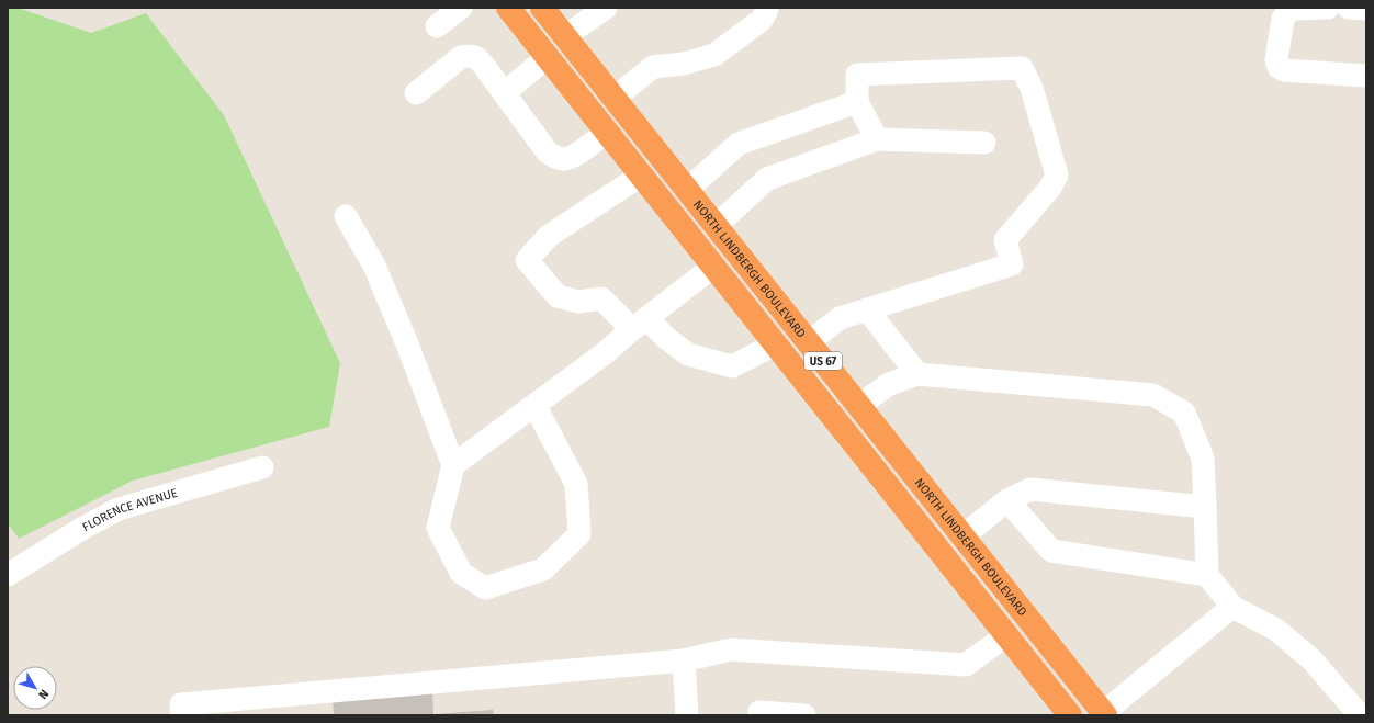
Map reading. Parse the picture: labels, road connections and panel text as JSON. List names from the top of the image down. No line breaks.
{"streets":{"highway":["NORTH LINDBERGH BOULEVARD","US 67"],"street":["FLORENCE AVENUE"]},"north":"bottom right"}
